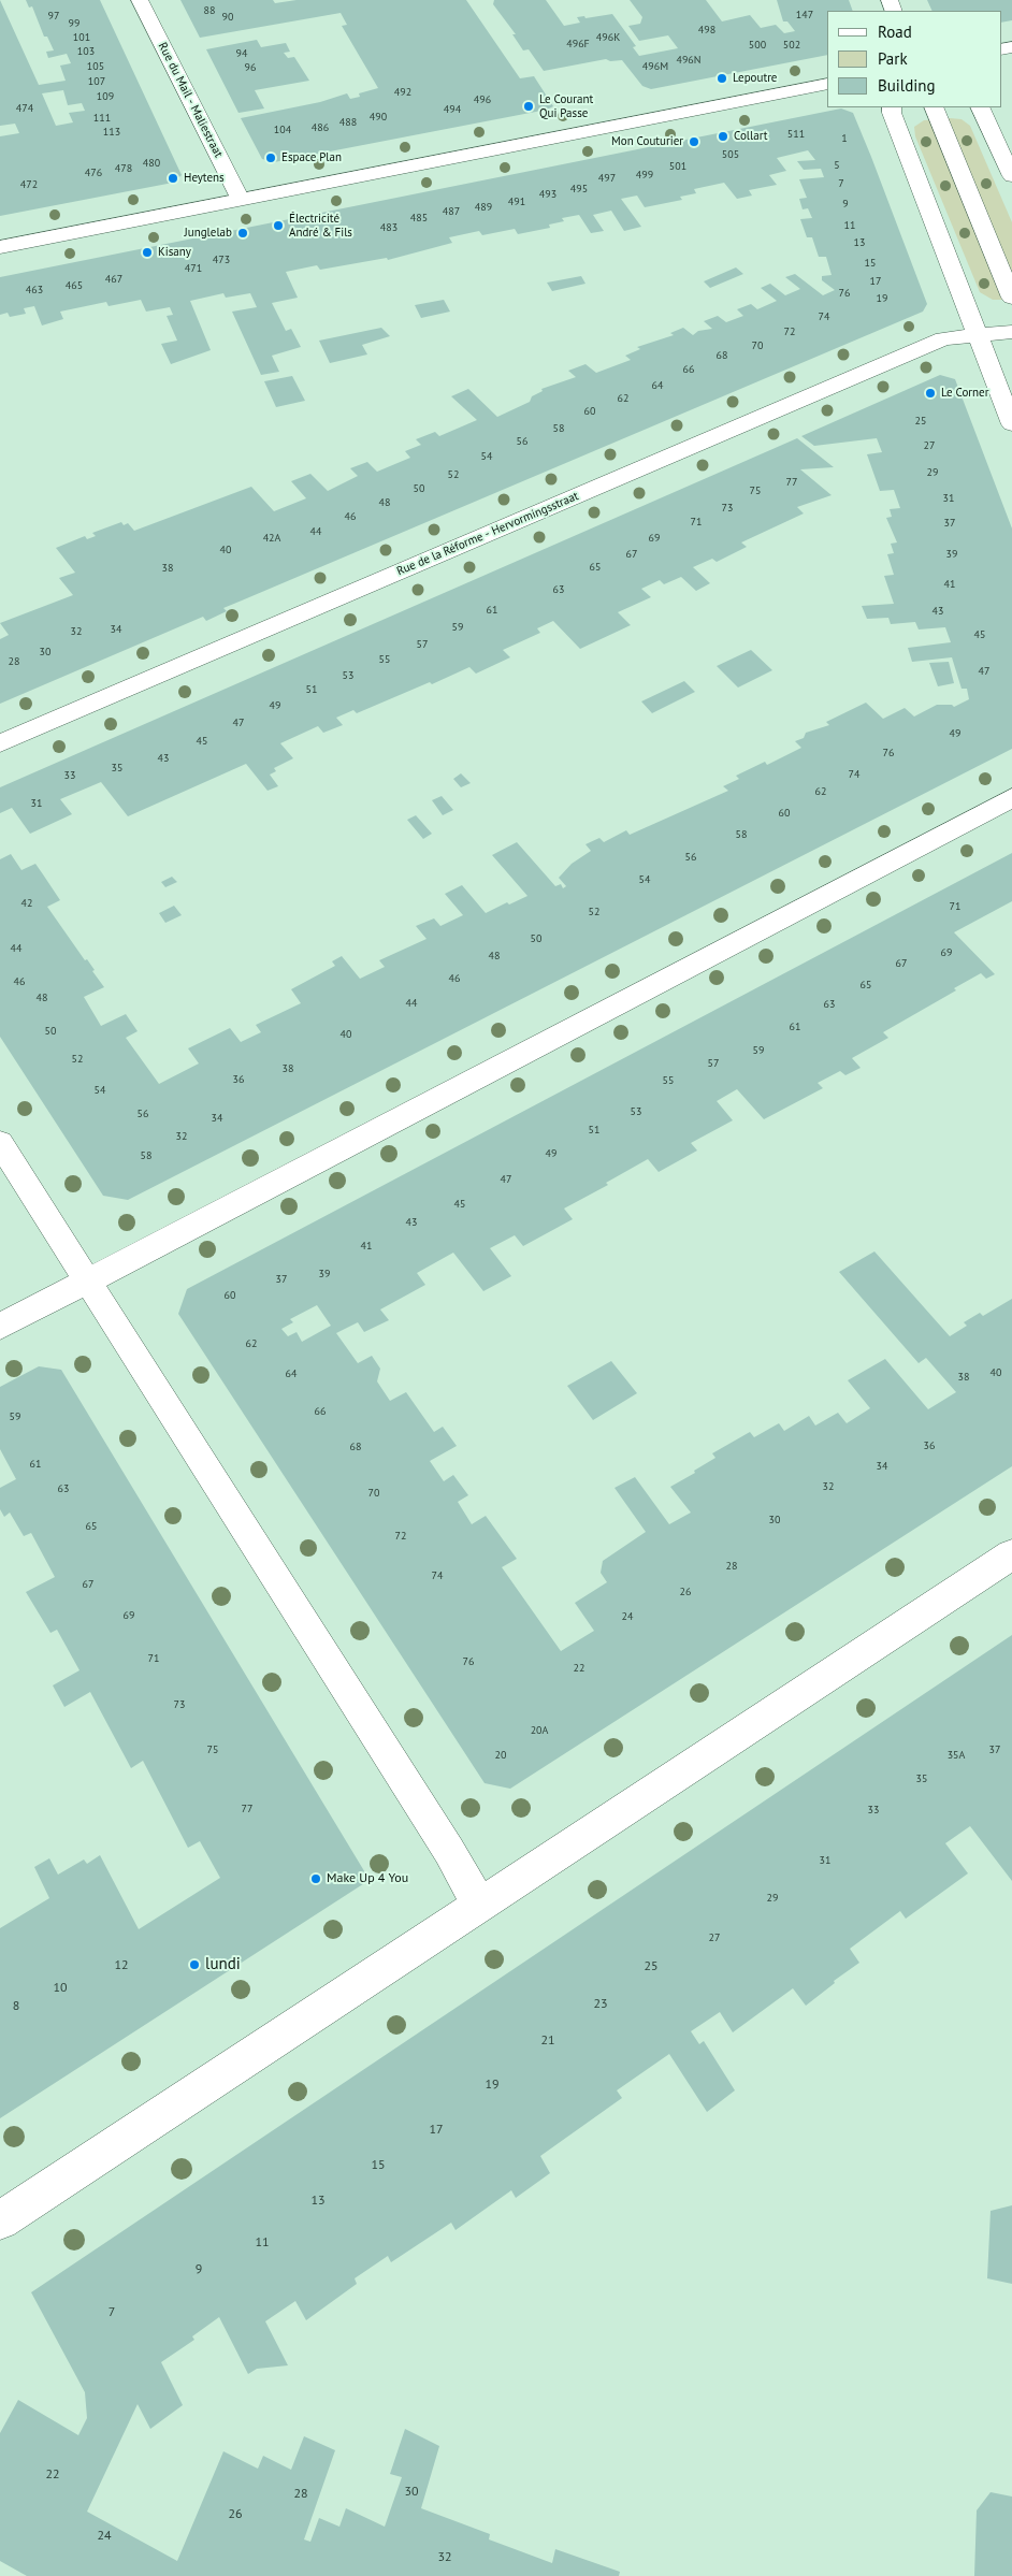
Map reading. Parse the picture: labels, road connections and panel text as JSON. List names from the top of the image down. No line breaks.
{"streets":{"street":["Rue du Mail - Maliestraat","Rue de la Réforme - Hervormingsstraat"]},"places":["Lepoutre","Le Courant Qui Passe","Collart","Mon Couturier","Espace Plan","Heytens","Électricité André & Fils","Junglelab","Kisany","Le Corner","Make Up 4 You","lundi"],"house_numbers":["88","147","97","90","99","498","101","496K","496F","500","502","103","94","496N","105","496M","96","107","492","109","496","474","494","490","111","488","486","104","113","511","1","505","480","5","501","478","476","499","497","7","472","495","493","491","9","489","487","485","11","483","13","473","15","471","467","17","465","463","76","19","74","72","70","68","66","64","62","60","25","58","56","27","54","29","52","77","50","75","31","48","73","46","71","37","44","42A","69","40","67","39","65","38","41","63","61","43","59","34","32","45","57","30","55","28","47","53","51","49","47","49","45","76","43","35","74","33","62","31","60","58","56","54","42","71","52","50","44","69","48","67","46","46","65","48","44","63","61","50","40","59","52","57","38","36","55","54","53","56","34","51","32","49","58","47","45","43","41","39","37","60","62","40","64","38","66","59","36","68","61","34","32","63","70","30","65","72","28","74","67","26","69","24","71","76","22","73","20A","75","37","20","35A","35","77","33","31","29","27","12","25","10","23","8","21","19","17","15","13","11","9","7","22","30","28","26","24","32"],"legend":["Road","Park","Building"]}
